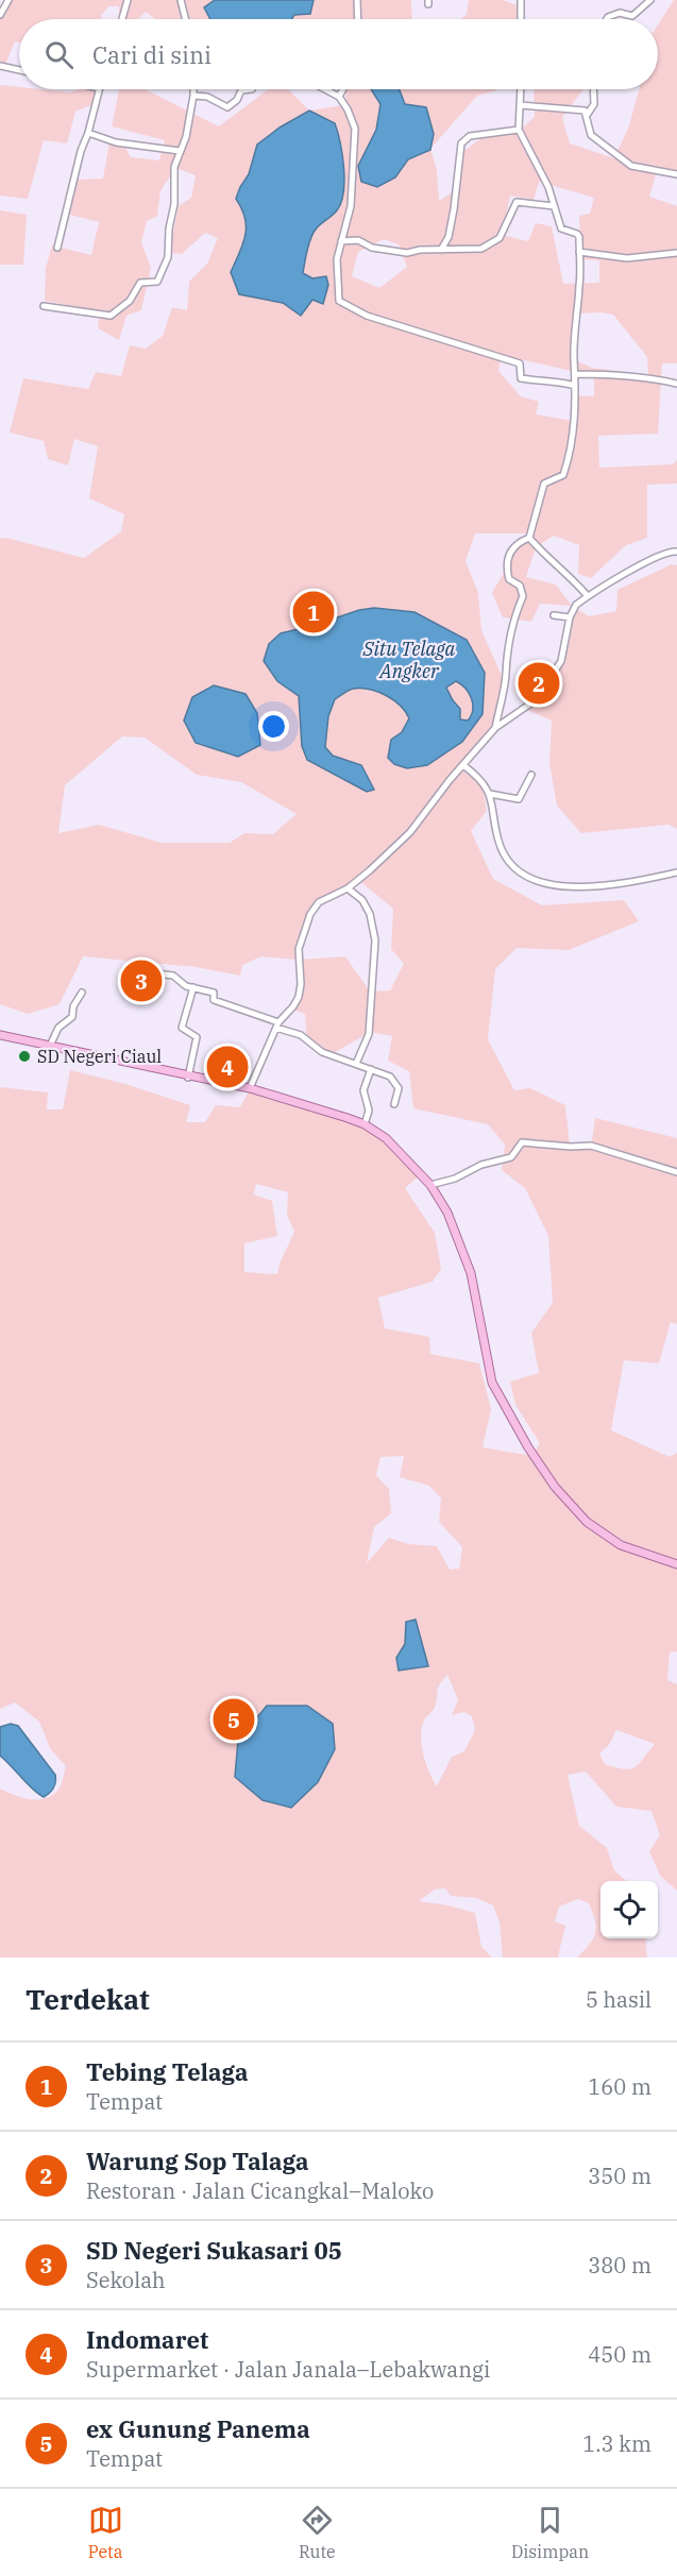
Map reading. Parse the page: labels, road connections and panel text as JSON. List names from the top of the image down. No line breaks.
{"water":["Situ Telaga Angker"],"places":["SD Negeri Ciaul"],"page":{"search":"Cari di sini","pins":["1","2","3","4","5"],"heading":["Terdekat","5 hasil"],"list":[{"mark":"1","name":"Tebing Telaga","note":"Tempat","value":"160 m"},{"mark":"2","name":"Warung Sop Talaga","note":"Restoran · Jalan Cicangkal–Maloko","value":"350 m"},{"mark":"3","name":"SD Negeri Sukasari 05","note":"Sekolah","value":"380 m"},{"mark":"4","name":"Indomaret","note":"Supermarket · Jalan Janala–Lebakwangi","value":"450 m"},{"mark":"5","name":"ex Gunung Panema","note":"Tempat","value":"1.3 km"}],"nav":["Peta","Rute","Disimpan"]}}
